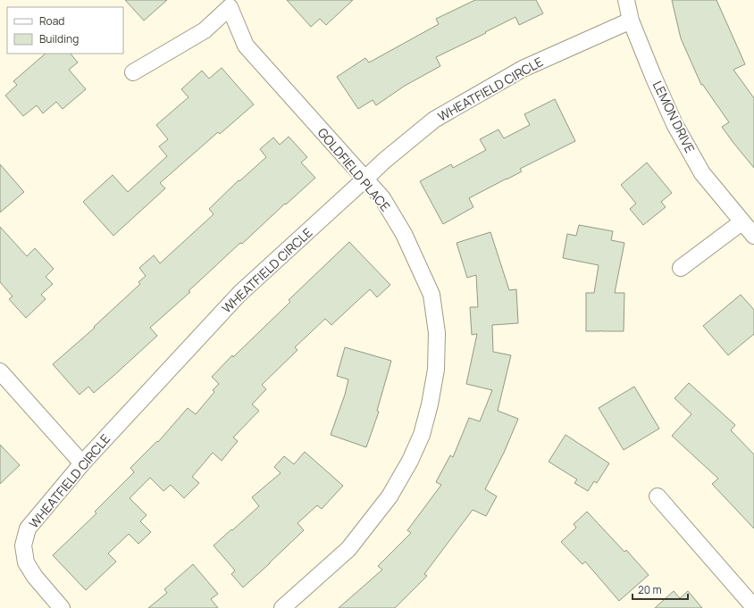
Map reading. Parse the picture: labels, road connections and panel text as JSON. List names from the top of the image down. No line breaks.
{"streets":{"street":["WHEATFIELD CIRCLE","LEMON DRIVE","GOLDFIELD PLACE"]},"crossings":[["WHEATFIELD CIRCLE","LEMON DRIVE"],["WHEATFIELD CIRCLE","GOLDFIELD PLACE"]],"legend":["Road","Building"],"scale_bar":"20 m"}
